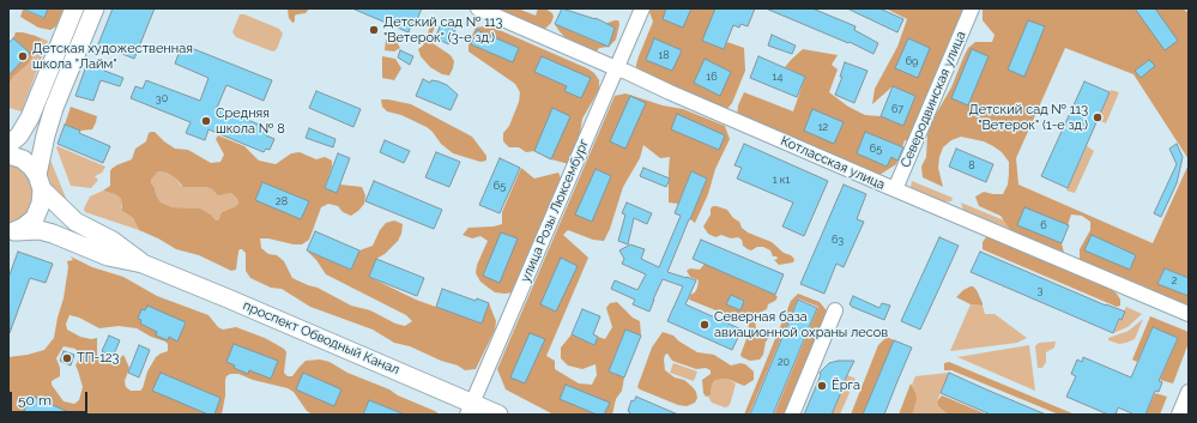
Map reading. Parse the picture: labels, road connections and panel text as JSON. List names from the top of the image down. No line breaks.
{"streets":{"main road":["проспект Обводный Канал"],"street":["Северодвинская улица","Котласская улица","улица Розы Люксембург"]},"crossings":[["Северодвинская улица","Котласская улица"],["Котласская улица","улица Розы Люксембург"],["улица Розы Люксембург","проспект Обводный Канал"]],"places":["Детский сад № 113 \"Ветерок\" (3-е зд.)","Детская художественная школа \"Лайм\"","Детский сад № 113 \"Ветерок\" (1-е зд.)","Средняя школа № 8","Северная база авиационной охраны лесов","ТП-123","Ёрга"],"house_numbers":["18","69","16","14","30","67","12","65","8","1 к1","65","28","6","63","2","3","20"],"scale_bar":"50 m"}
